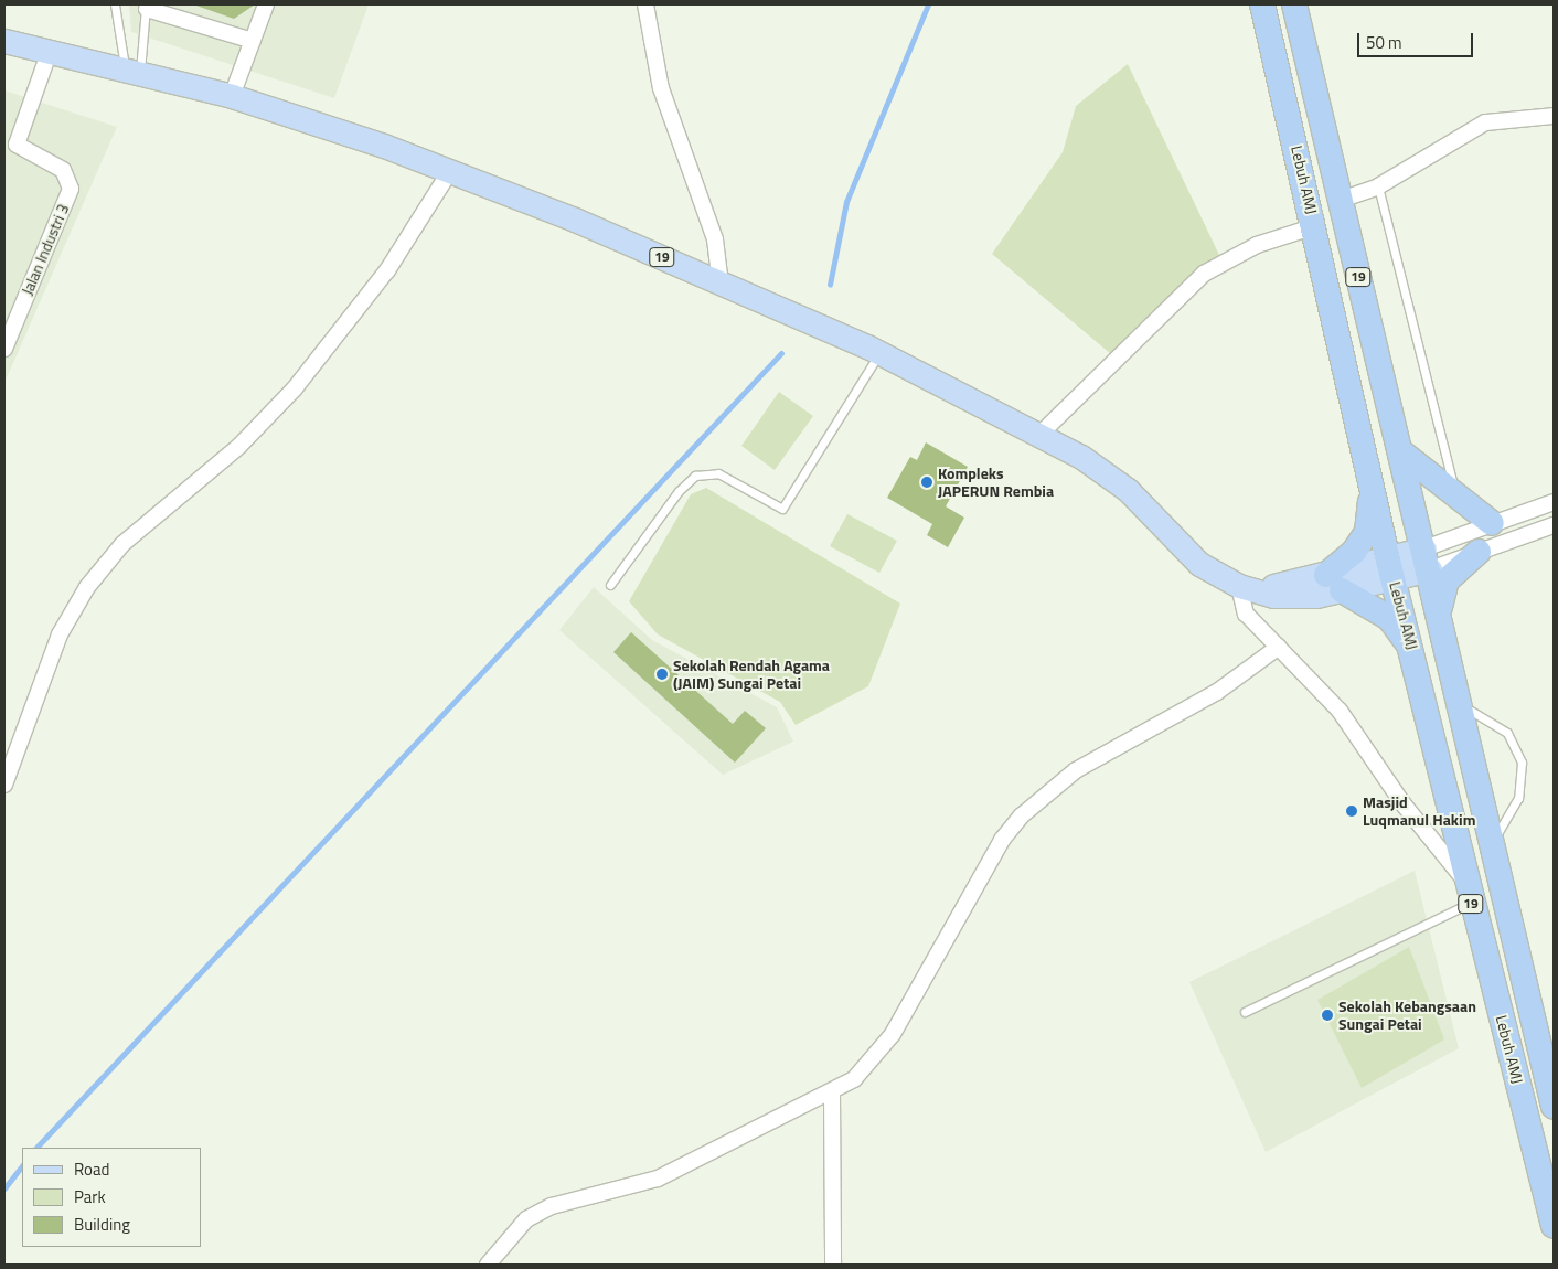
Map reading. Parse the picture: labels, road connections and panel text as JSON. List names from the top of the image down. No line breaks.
{"streets":{"highway":["Lebuh AMJ","19"],"street":["Jalan Industri 3"]},"crossings":[["Lebuh AMJ","19"],["Jalan Industri 3","19"]],"places":["Kompleks JAPERUN Rembia","Sekolah Rendah Agama (JAIM) Sungai Petai","Masjid Luqmanul Hakim","Sekolah Kebangsaan Sungai Petai"],"legend":["Road","Park","Building"],"scale_bar":"50 m"}
